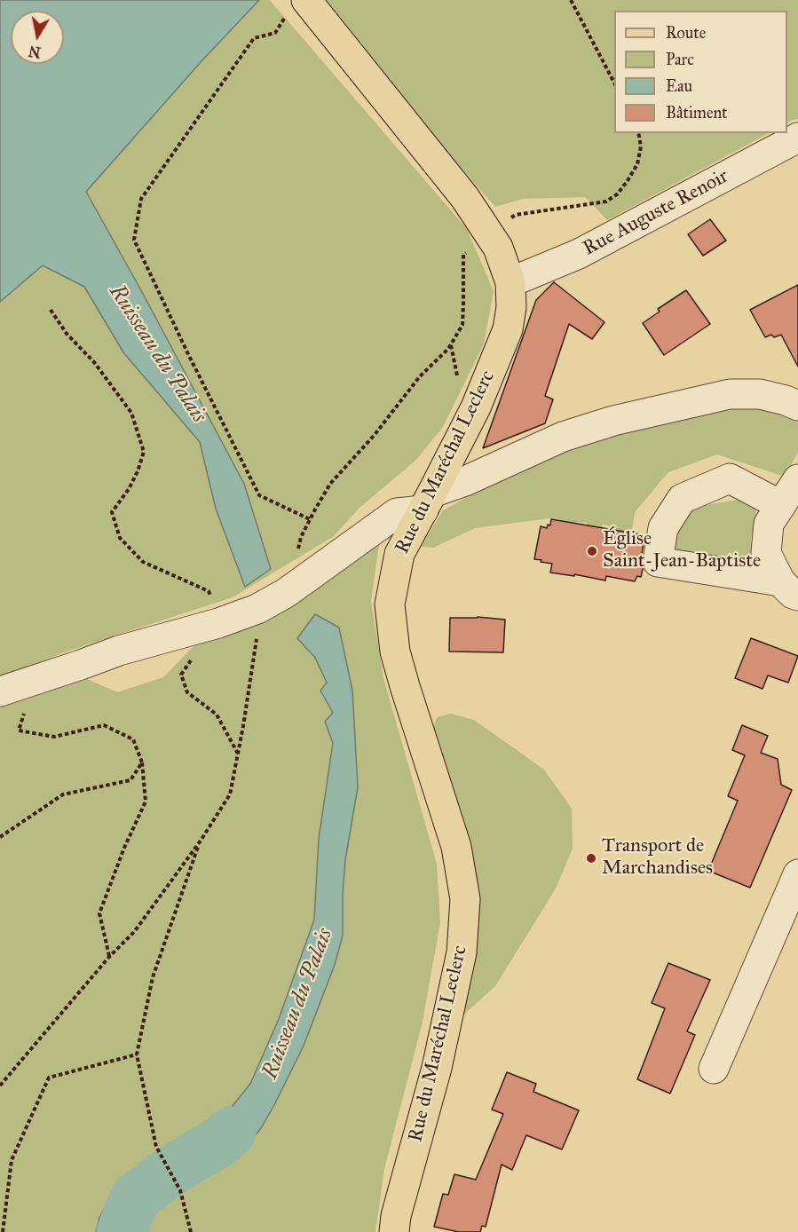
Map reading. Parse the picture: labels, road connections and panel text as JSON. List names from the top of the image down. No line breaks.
{"streets":{"main road":["Rue du Maréchal Leclerc"],"street":["Rue Auguste Renoir"]},"crossings":[["Rue Auguste Renoir","Rue du Maréchal Leclerc"]],"water":["Ruisseau du Palais"],"places":["Église Saint-Jean-Baptiste","Transport de Marchandises"],"legend":["Route","Parc","Eau","Bâtiment"],"north":"bottom"}
